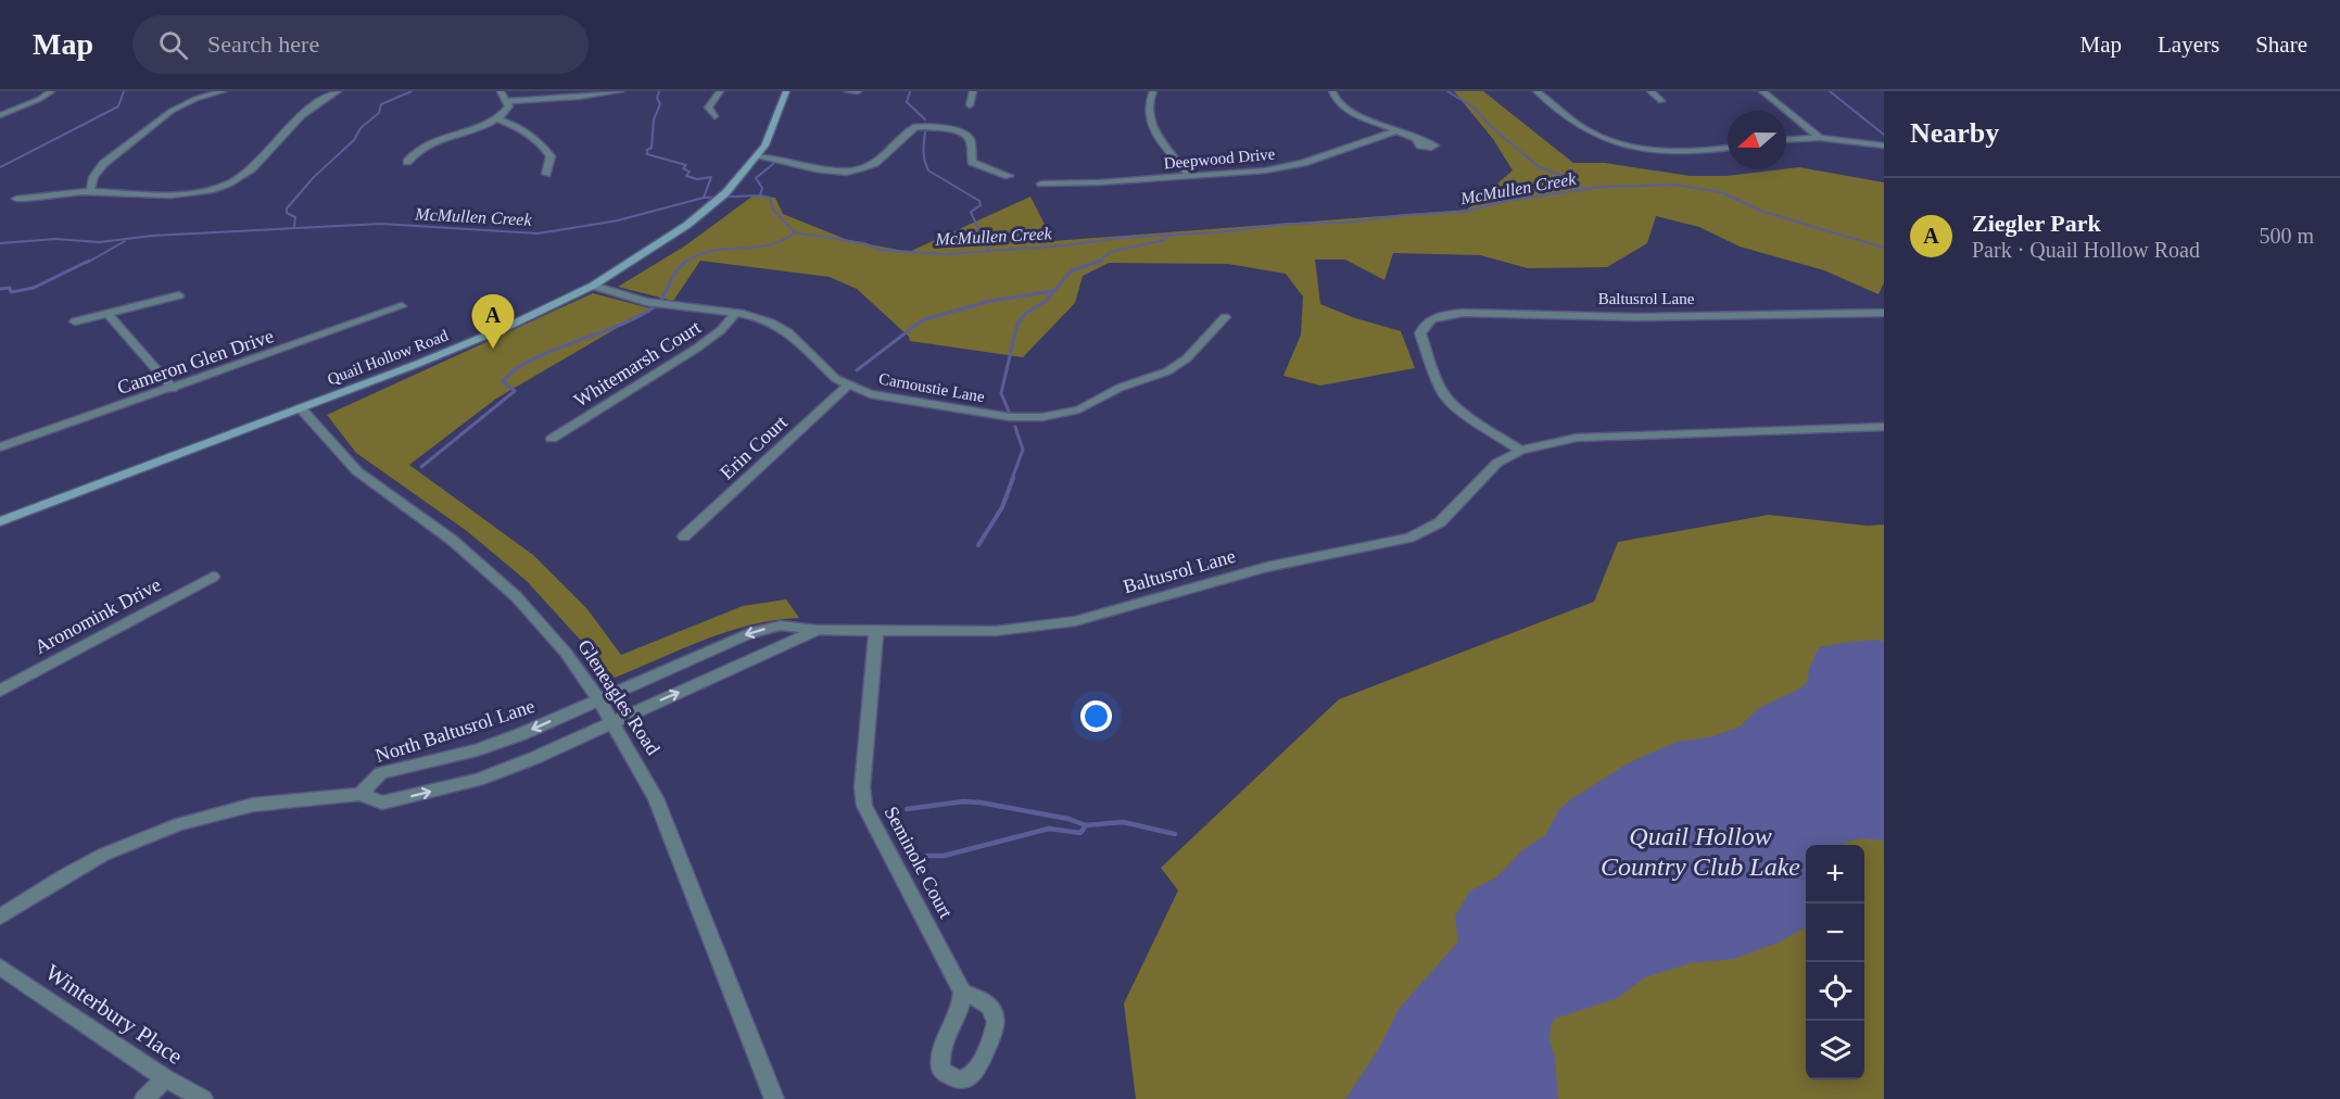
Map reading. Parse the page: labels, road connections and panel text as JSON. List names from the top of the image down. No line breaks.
{"streets":{"main road":["Quail Hollow Road"],"street":["Deepwood Drive","Baltusrol Lane","Cameron Glen Drive","Whitemarsh Court","Carnoustie Lane","Erin Court","Aronomink Drive","Gleneagles Road","North Baltusrol Lane","Seminole Court","Winterbury Place"]},"crossings":[["Baltusrol Lane","Gleneagles Road"],["Baltusrol Lane","North Baltusrol Lane"],["Baltusrol Lane","Seminole Court"],["Quail Hollow Road","Carnoustie Lane"],["Quail Hollow Road","Gleneagles Road"],["Whitemarsh Court","Carnoustie Lane"],["Carnoustie Lane","Erin Court"],["Gleneagles Road","North Baltusrol Lane"]],"one_way":["North Baltusrol Lane"],"water":["McMullen Creek","Quail Hollow Country Club Lake"],"north":"left","page":{"header":"Map","search":"Search here","nav":["Map","Layers","Share"],"heading":"Nearby","list":[{"mark":"A","name":"Ziegler Park","note":"Park · Quail Hollow Road","value":"500 m"}],"pins":"A","map_buttons":["+","−"]}}
